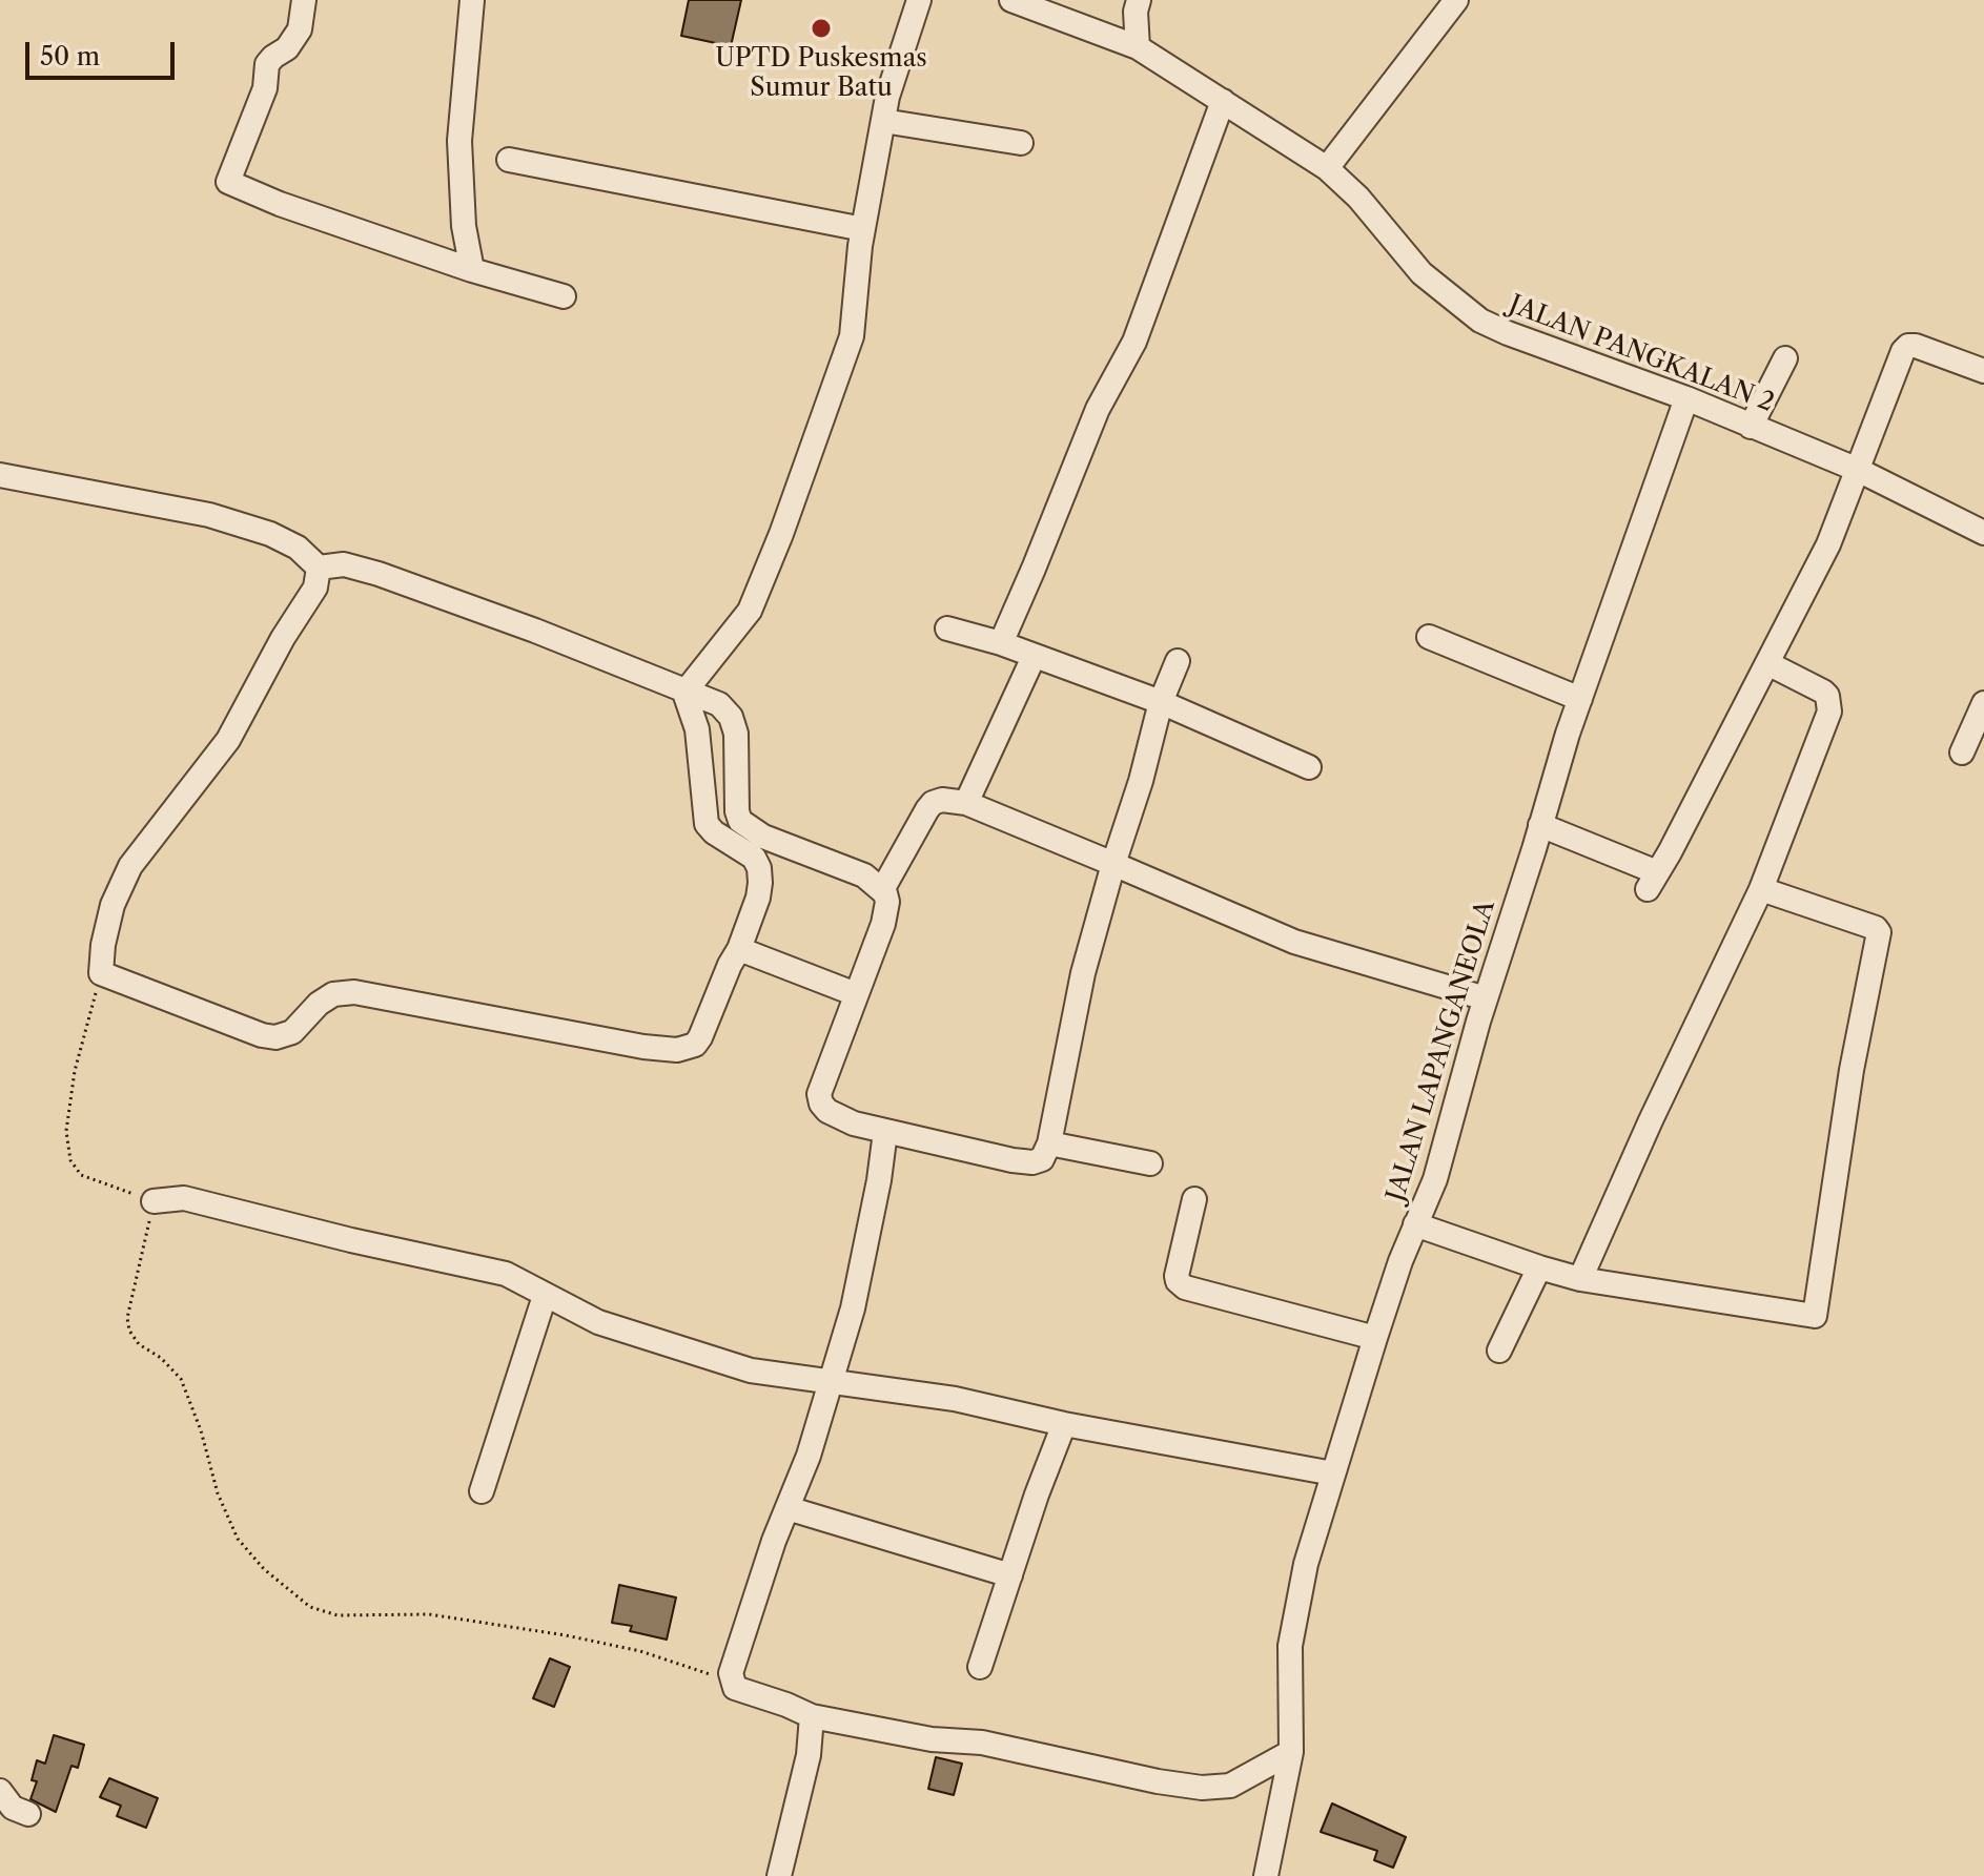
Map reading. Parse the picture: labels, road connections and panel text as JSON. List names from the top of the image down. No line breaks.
{"streets":{"street":["JALAN PANGKALAN 2","JALAN LAPANGANEOLA"]},"crossings":[["JALAN PANGKALAN 2","JALAN LAPANGANEOLA"]],"places":["UPTD Puskesmas Sumur Batu"],"scale_bar":"50 m"}
